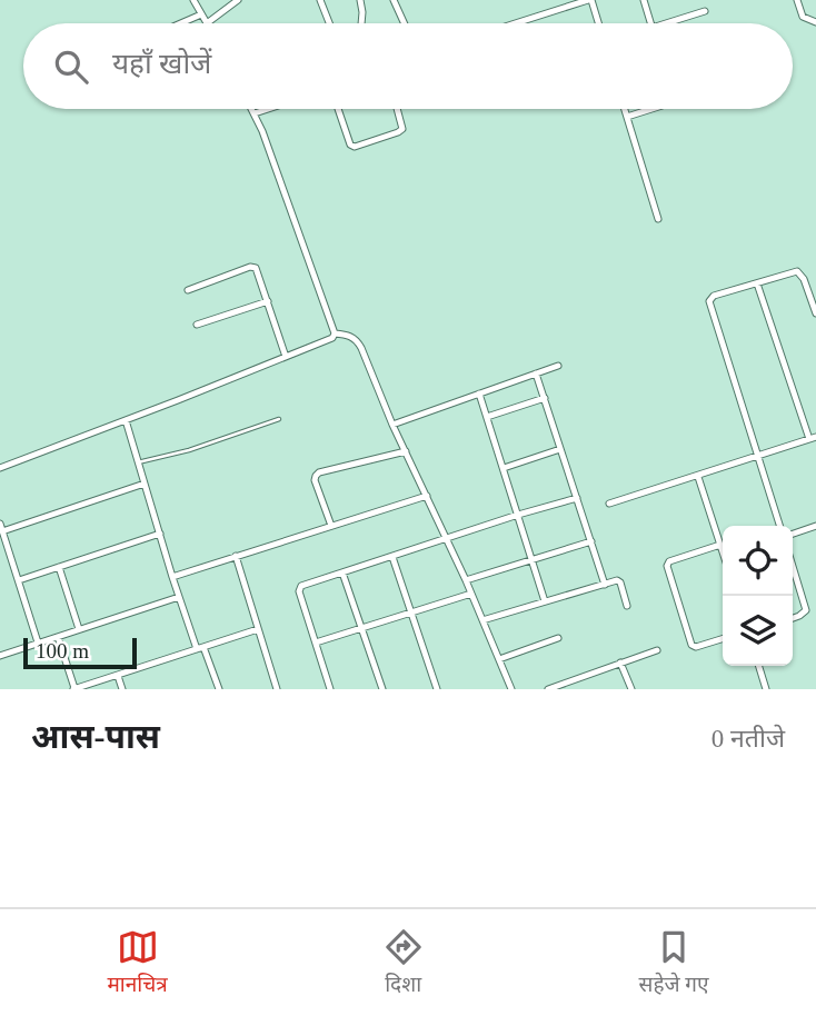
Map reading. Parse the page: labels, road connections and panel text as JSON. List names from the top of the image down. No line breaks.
{"scale_bar":"100 m","page":{"search":"यहाँ खोजें","scale":"100 m","heading":["आस-पास","0 नतीजे"],"nav":["मानचित्र","दिशा","सहेजे गए"]}}
